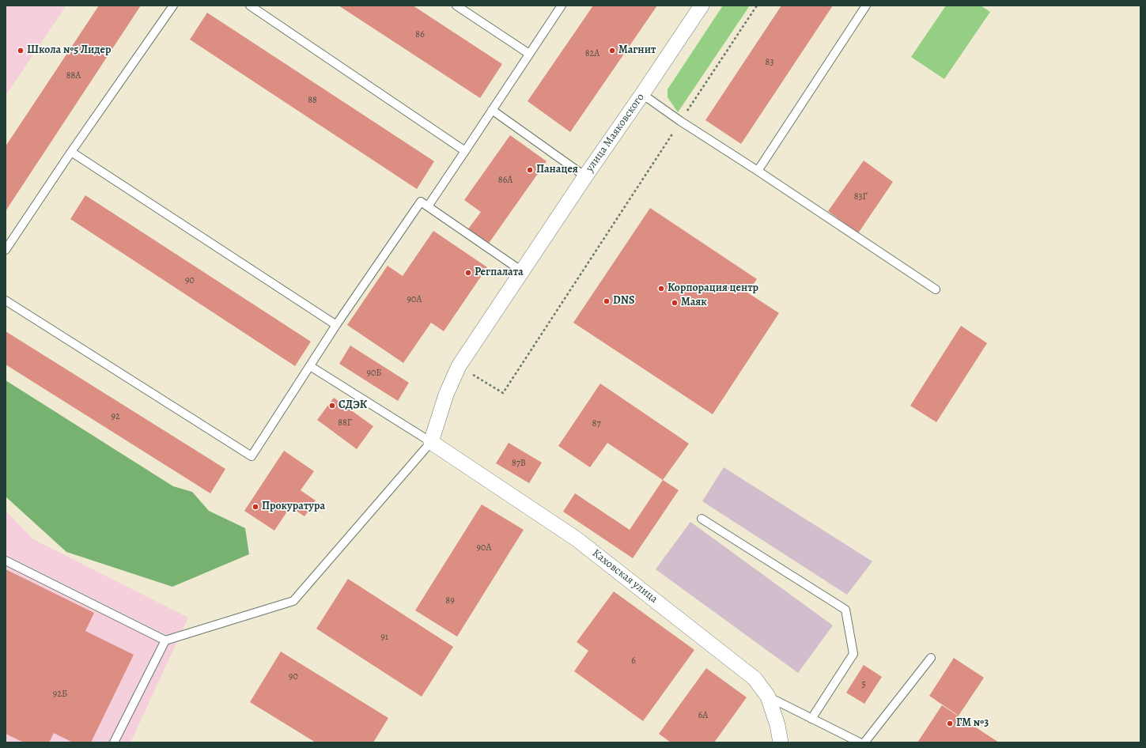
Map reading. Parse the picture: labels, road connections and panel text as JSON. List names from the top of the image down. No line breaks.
{"streets":{"street":["улица Маяковского","Каховская улица"]},"crossings":[["улица Маяковского","Каховская улица"]],"places":["Школа №5 Лидер","Магнит","Панацея","Регпалата","Корпорация центр","DNS","Маяк","СДЭК","Прокуратура","ГМ №3"],"house_numbers":["86","82А","83","88А","88","86А","83Г","90","90А","90Б","92","88Г","87","87В","90А","89","91","6","90","5","92Б","6А"]}
